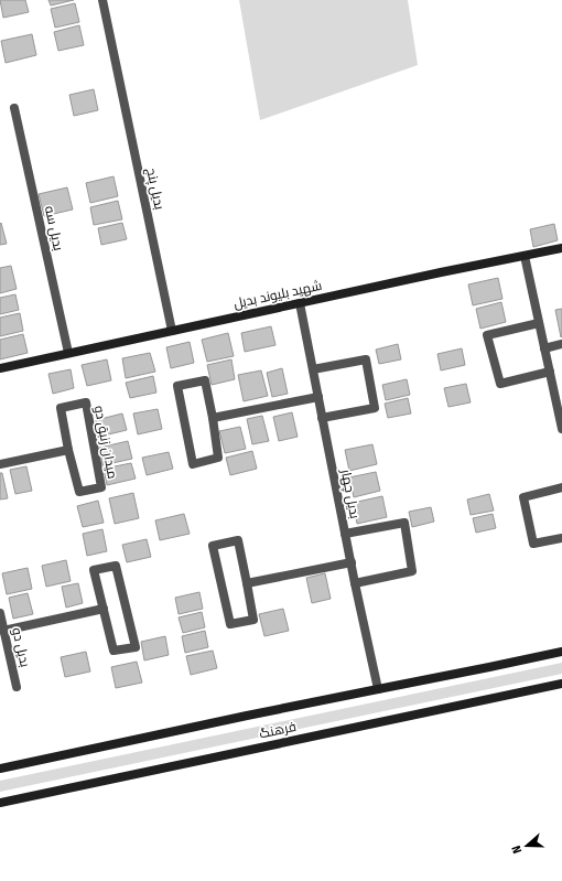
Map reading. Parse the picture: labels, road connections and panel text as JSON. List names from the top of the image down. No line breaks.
{"streets":{"main road":["شهید بلیوند بدیل","فرهنگ"],"street":["بدیل پنج","بدیل سه","میدان زنبق دو","بدیل چهار","بدیل دو"]},"crossings":[["بدیل پنج","شهید بلیوند بدیل"],["بدیل سه","شهید بلیوند بدیل"],["شهید بلیوند بدیل","بدیل چهار"],["بدیل چهار","فرهنگ"]],"north":"left"}
